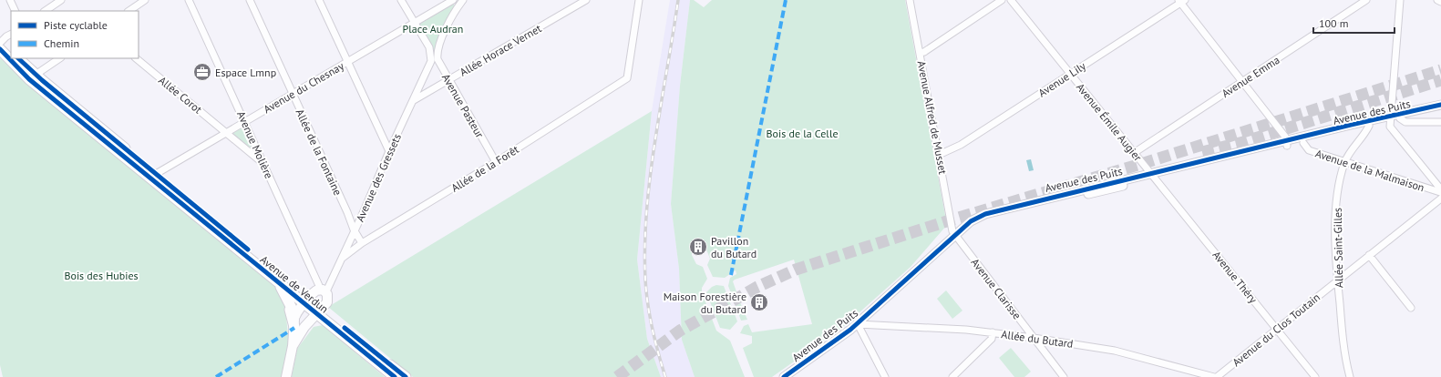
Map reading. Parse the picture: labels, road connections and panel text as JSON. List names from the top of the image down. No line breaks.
{"streets":{"main road":["Avenue de Verdun"],"street":["Allée Horace Vernet","Avenue Emma","Avenue Lily","Avenue du Chesnay","Allée Corot","Avenue Pasteur","Avenue des Puits","Avenue Alfred de Musset","Avenue Émile Augier","Avenue Molière","Allée de la Fontaine","Allée de la Forêt","Avenue de la Malmaison","Avenue des Gressets","Allée Saint-Gilles","Avenue Théry","Avenue Clarisse","Avenue du Clos Toutain","Allée du Butard"]},"crossings":[["Allée Horace Vernet","Avenue Pasteur"],["Allée Horace Vernet","Avenue des Gressets"],["Avenue Emma","Avenue Émile Augier"],["Avenue Lily","Avenue Alfred de Musset"],["Avenue Lily","Avenue Émile Augier"],["Avenue du Chesnay","Allée Corot"],["Avenue du Chesnay","Avenue Pasteur"],["Avenue du Chesnay","Avenue Molière"],["Avenue du Chesnay","Allée de la Fontaine"],["Avenue du Chesnay","Avenue de Verdun"],["Allée Corot","Avenue Molière"],["Avenue Pasteur","Allée de la Forêt"],["Avenue Pasteur","Avenue des Gressets"],["Avenue des Puits","Avenue Alfred de Musset"],["Avenue des Puits","Avenue Émile Augier"],["Avenue des Puits","Avenue de la Malmaison"],["Avenue des Puits","Allée Saint-Gilles"],["Avenue des Puits","Avenue Théry"],["Avenue des Puits","Avenue Clarisse"],["Avenue des Puits","Allée du Butard"],["Avenue Alfred de Musset","Avenue Clarisse"],["Avenue Émile Augier","Avenue Théry"],["Avenue Molière","Avenue des Gressets"],["Allée de la Fontaine","Allée de la Forêt"],["Allée de la Fontaine","Avenue des Gressets"],["Allée de la Forêt","Avenue des Gressets"],["Avenue de la Malmaison","Allée Saint-Gilles"],["Avenue de la Malmaison","Avenue du Clos Toutain"],["Allée Saint-Gilles","Avenue du Clos Toutain"],["Avenue Théry","Avenue du Clos Toutain"],["Avenue Clarisse","Allée du Butard"],["Avenue du Clos Toutain","Allée du Butard"]],"parks":["Place Audran","Bois de la Celle","Bois des Hubies"],"places":{"office":["Espace Lmnp"],"building":["Pavillon du Butard","Maison Forestière du Butard"]},"legend":["Piste cyclable","Chemin"],"scale_bar":"100 m"}
